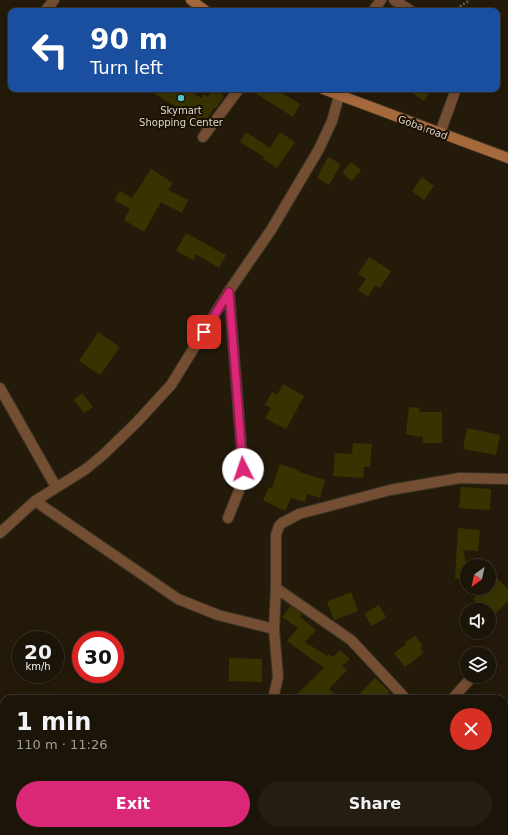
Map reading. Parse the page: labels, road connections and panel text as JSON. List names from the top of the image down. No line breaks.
{"streets":{"main road":["Goba road"]},"places":["Skymart Shopping Center"],"north":"bottom left","page":{"turn":["90 m","Turn left"],"speed":"20 km/h","limit":"30","heading":["1 min","110 m · 11:26"],"buttons":["Exit","Share"]}}
